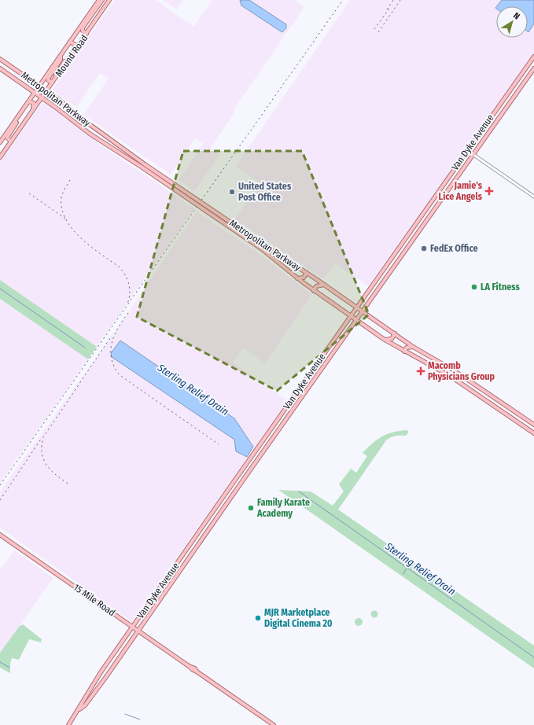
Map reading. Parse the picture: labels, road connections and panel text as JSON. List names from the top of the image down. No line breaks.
{"streets":{"main road":["Mound Road","Metropolitan Parkway","Van Dyke Avenue","15 Mile Road"]},"crossings":[["Mound Road","Metropolitan Parkway"],["Metropolitan Parkway","Van Dyke Avenue"],["Van Dyke Avenue","15 Mile Road"]],"water":["Sterling Relief Drain"],"places":{"health":["Jamie's Lice Angels","Macomb Physicians Group"],"other":["United States Post Office","FedEx Office","LA Fitness","Family Karate Academy","MJR Marketplace Digital Cinema 20"]},"north":"top right"}
